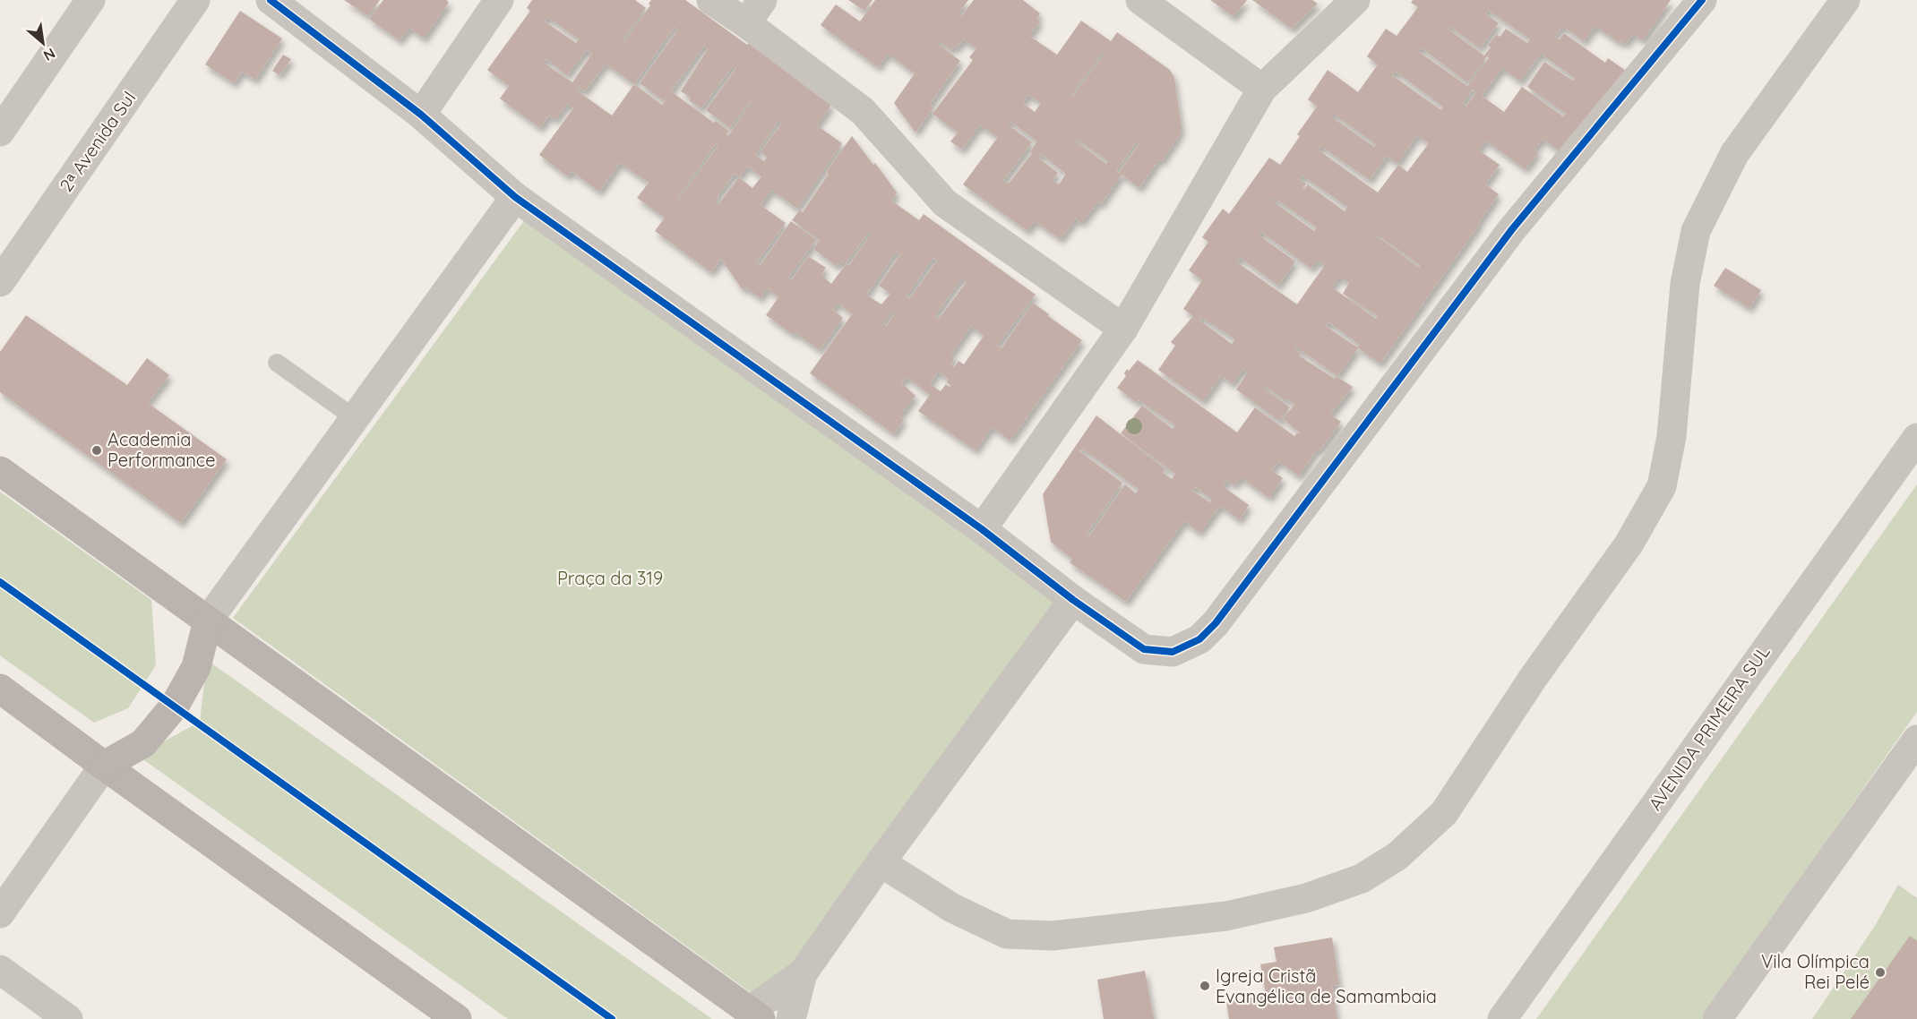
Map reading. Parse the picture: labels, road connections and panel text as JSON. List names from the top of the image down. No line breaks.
{"streets":{"street":["2ᵃ Avenida Sul","AVENIDA PRIMEIRA SUL"]},"parks":["Praça da 319"],"places":["Academia Performance","Vila Olímpica Rei Pelé","Igreja Cristã Evangélica de Samambaia"],"north":"bottom right"}
